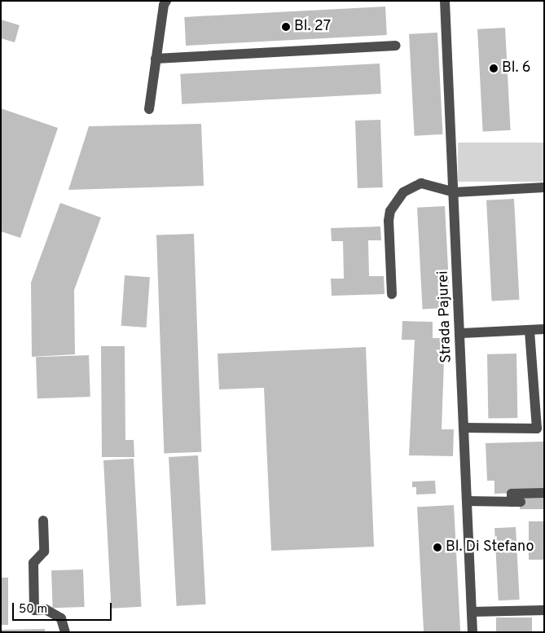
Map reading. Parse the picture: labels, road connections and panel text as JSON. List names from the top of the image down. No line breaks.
{"streets":{"street":["Strada Pajurei"]},"places":["Bl. 27","Bl. 6","Bl. Di Stefano"],"scale_bar":"50 m"}
